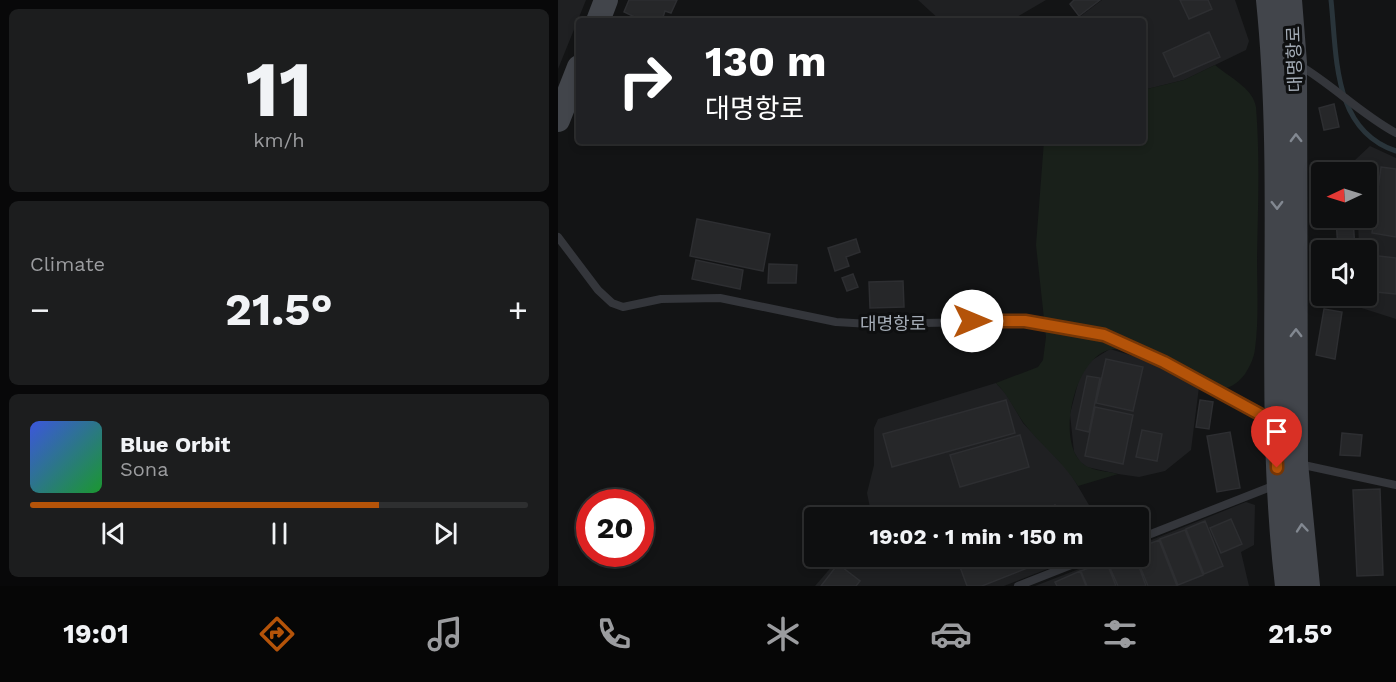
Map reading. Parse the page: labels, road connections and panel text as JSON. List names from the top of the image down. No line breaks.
{"streets":{"main road":["대명항로"]},"north":"left","page":{"tile":[["11","km/h"],"Climate"],"turn":["130 m","대명항로"],"heat":["−","21.5°","+"],"song":["Blue Orbit","Sona"],"limit":"20","trip":"19:02 · 1 min · 150 m","tabs":["19:01","21.5°"]}}
